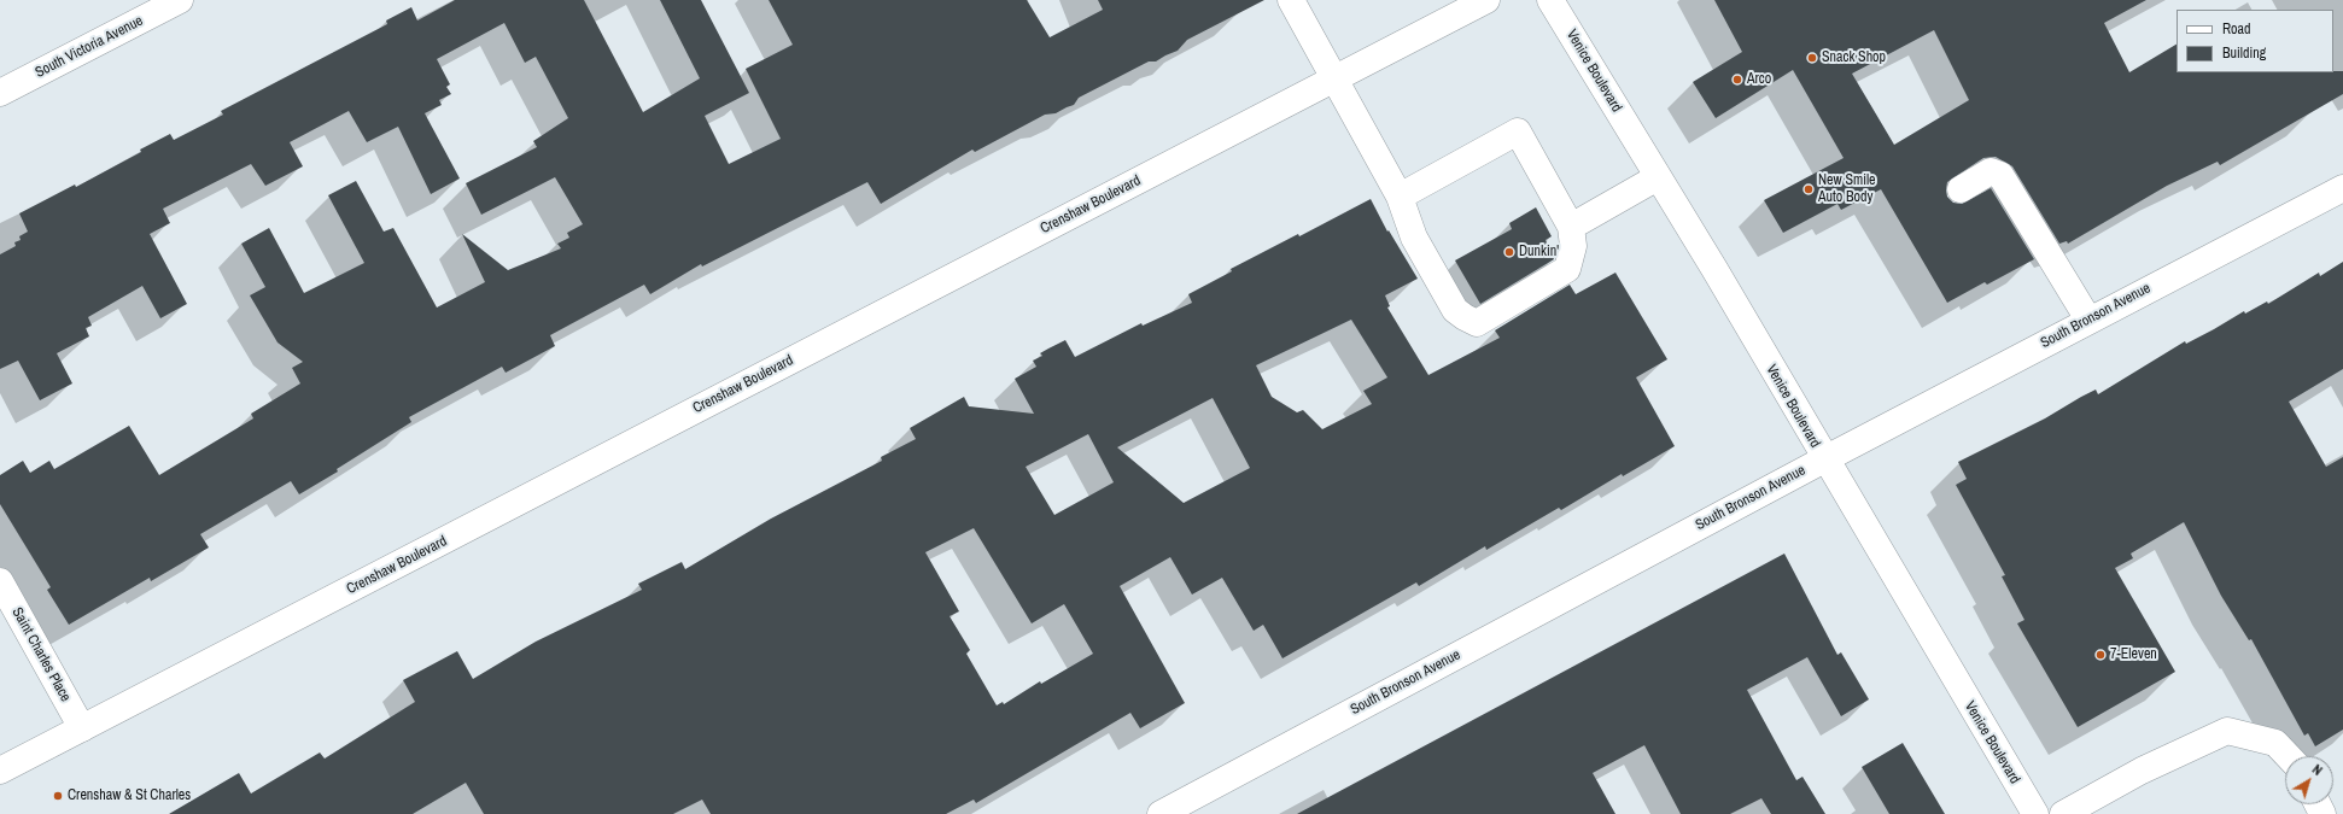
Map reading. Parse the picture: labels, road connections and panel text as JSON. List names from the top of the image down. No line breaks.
{"streets":{"main road":["South Victoria Avenue","Venice Boulevard","Crenshaw Boulevard","South Bronson Avenue","Saint Charles Place"]},"crossings":[["Venice Boulevard","South Bronson Avenue"],["Crenshaw Boulevard","Saint Charles Place"]],"places":["Snack Shop","Arco","New Smile Auto Body","Dunkin'","7-Eleven","Crenshaw & St Charles"],"legend":["Road","Building"],"north":"top right"}
